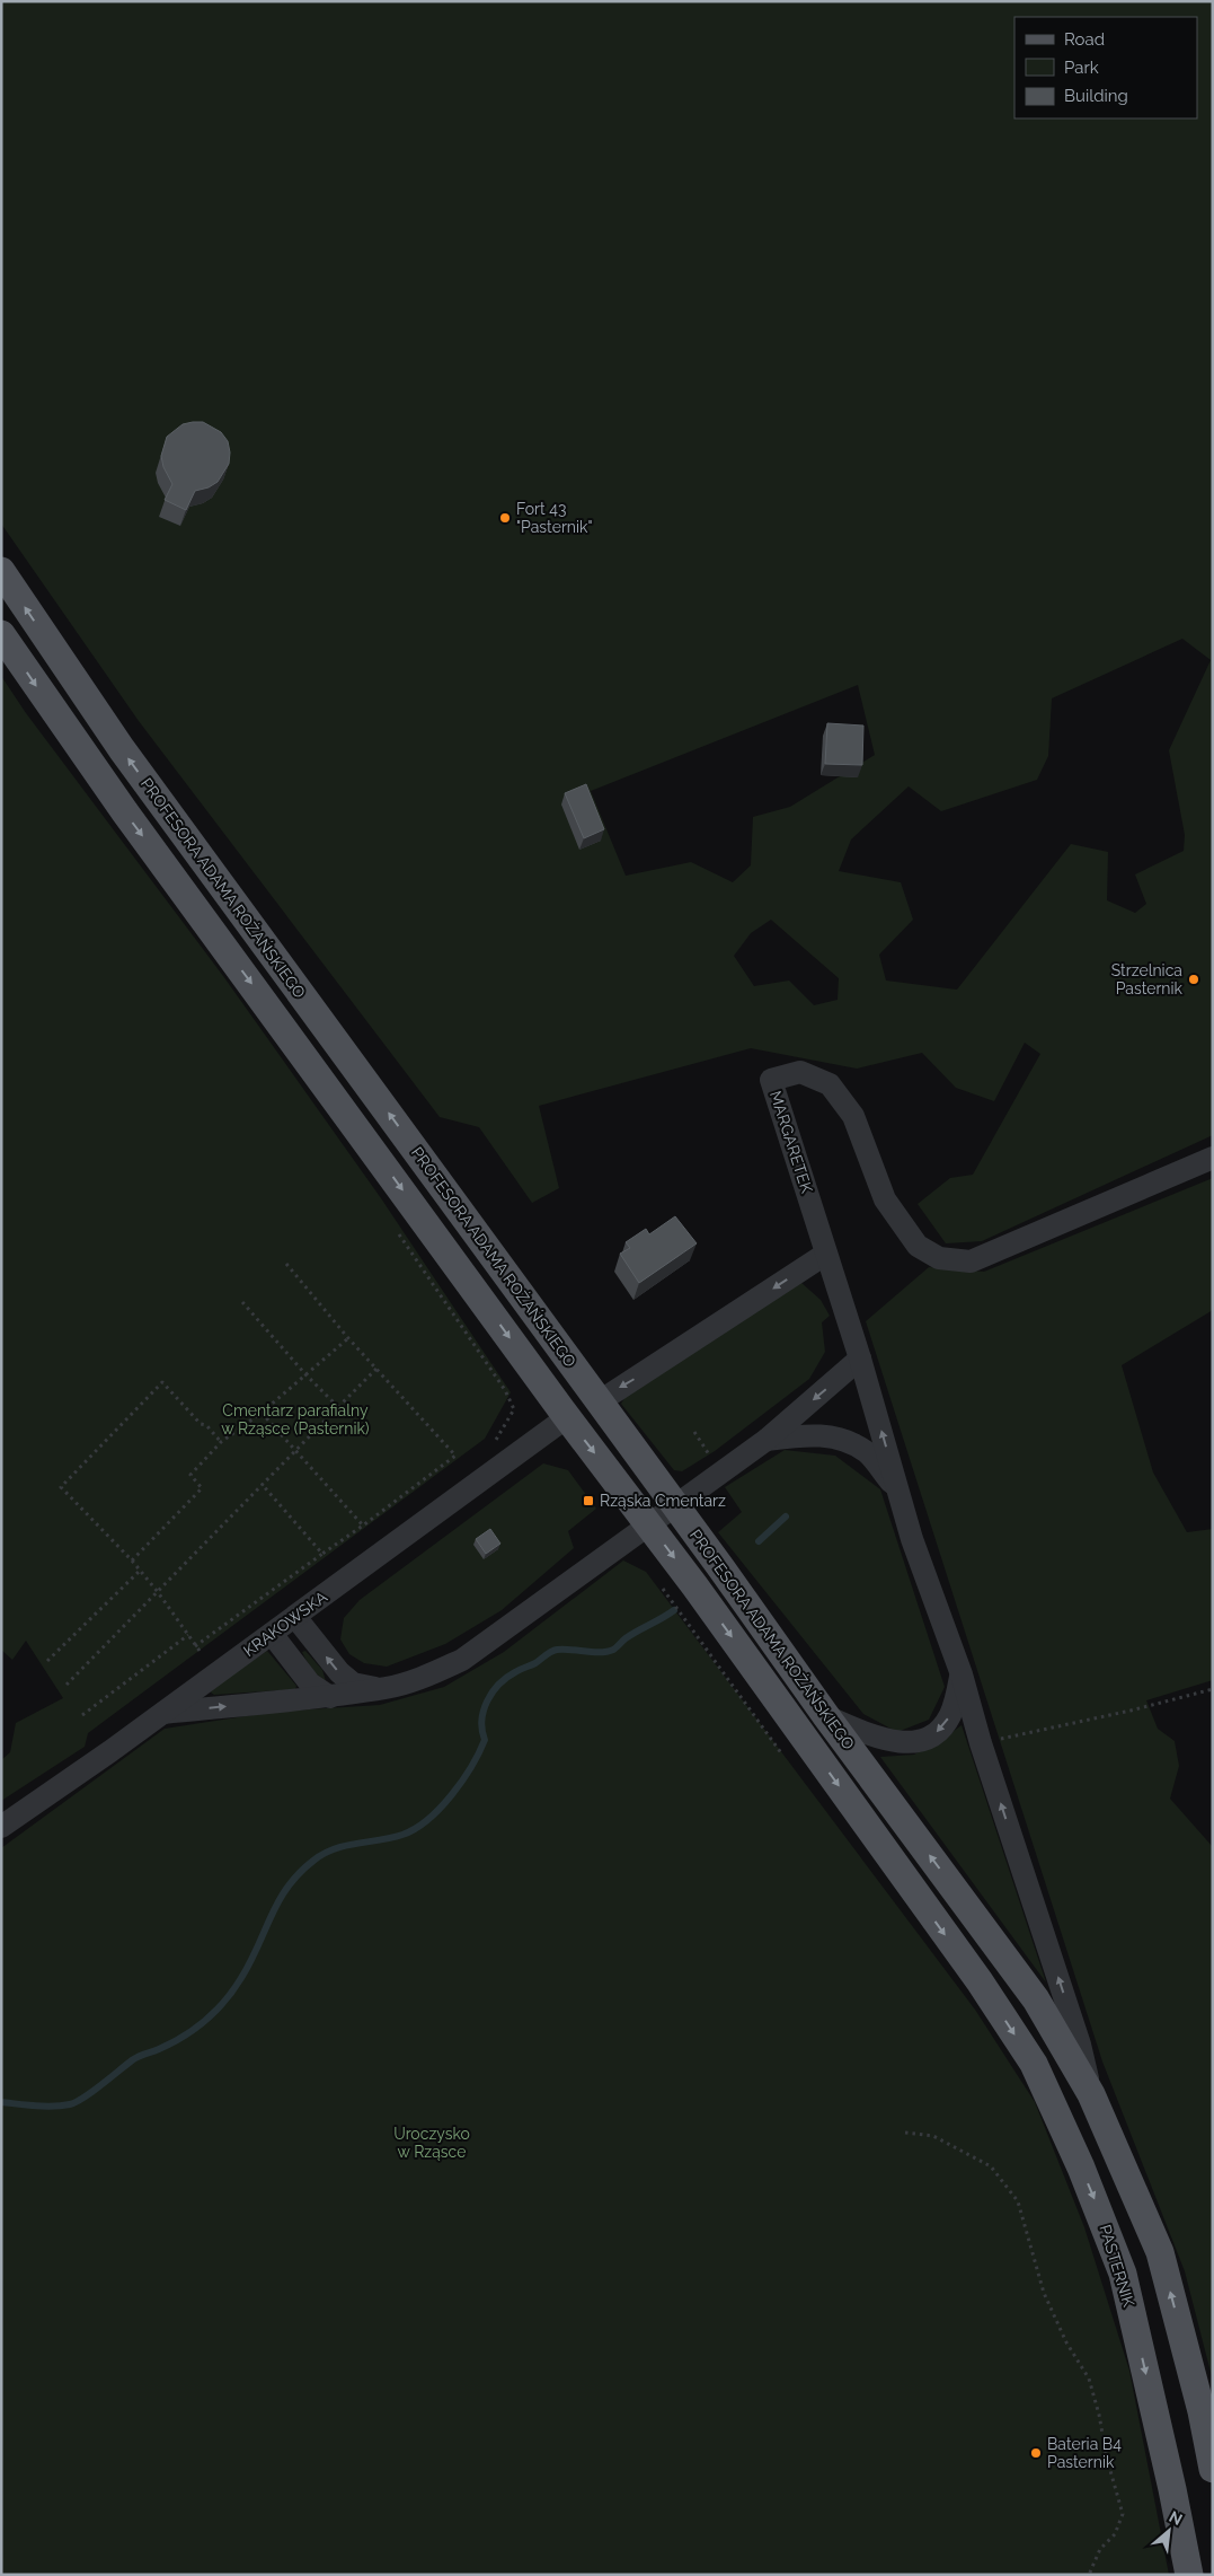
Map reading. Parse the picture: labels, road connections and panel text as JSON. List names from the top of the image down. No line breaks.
{"streets":{"main road":["PROFESORA ADAMA ROŻAŃSKIEGO","PASTERNIK"],"street":["MARGARETEK","KRAKOWSKA"]},"crossings":[["PROFESORA ADAMA ROŻAŃSKIEGO","MARGARETEK"],["PROFESORA ADAMA ROŻAŃSKIEGO","KRAKOWSKA"],["PROFESORA ADAMA ROŻAŃSKIEGO","PASTERNIK"]],"parks":["Cmentarz parafialny w Rząsce (Pasternik)","Uroczysko w Rząsce"],"places":{"other":["Fort 43 \"Pasternik\"","Strzelnica Pasternik","Bateria B4 Pasternik"],"transit":["Rząska Cmentarz"]},"legend":["Road","Park","Building"],"north":"top right"}
